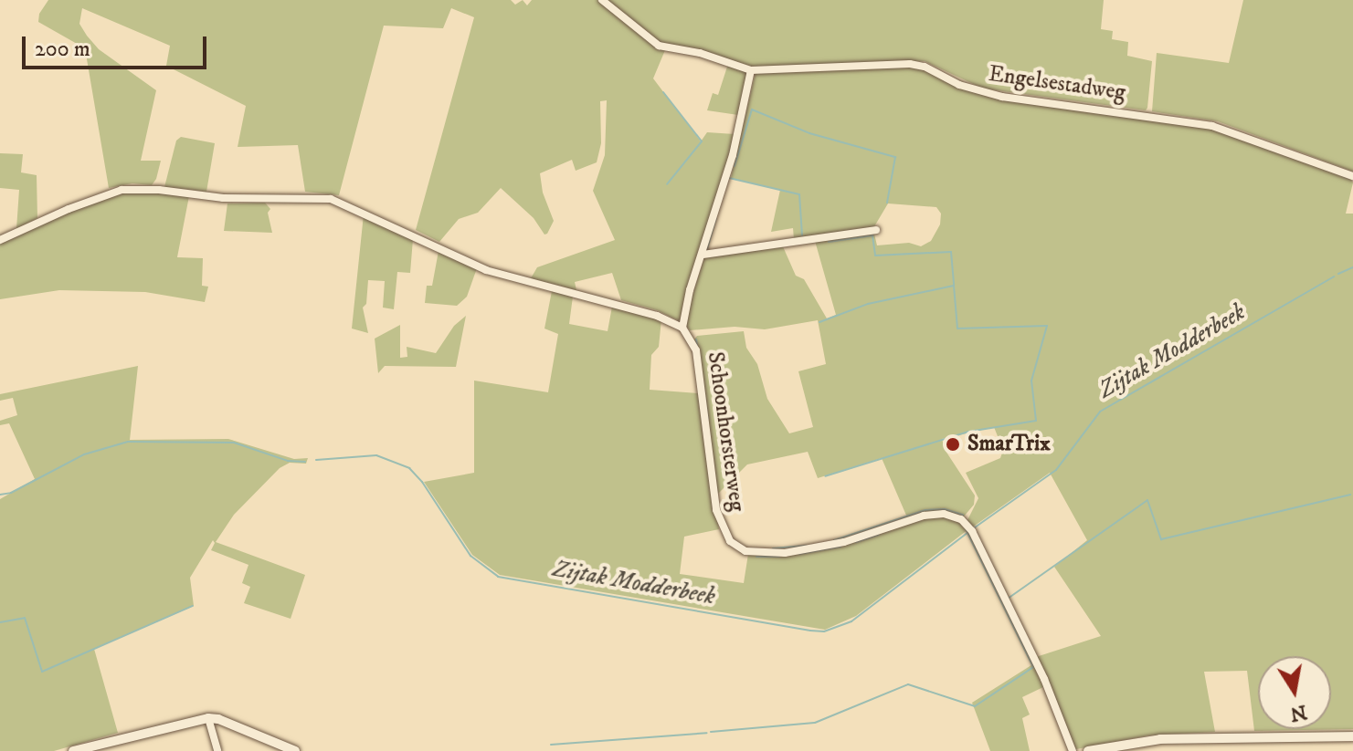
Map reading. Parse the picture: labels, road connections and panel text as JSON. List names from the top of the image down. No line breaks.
{"streets":{"street":["Engelsestadweg","Schoonhorsterweg"]},"water":["Zijtak Modderbeek"],"places":["SmarTrix"],"scale_bar":"200 m","north":"bottom"}
